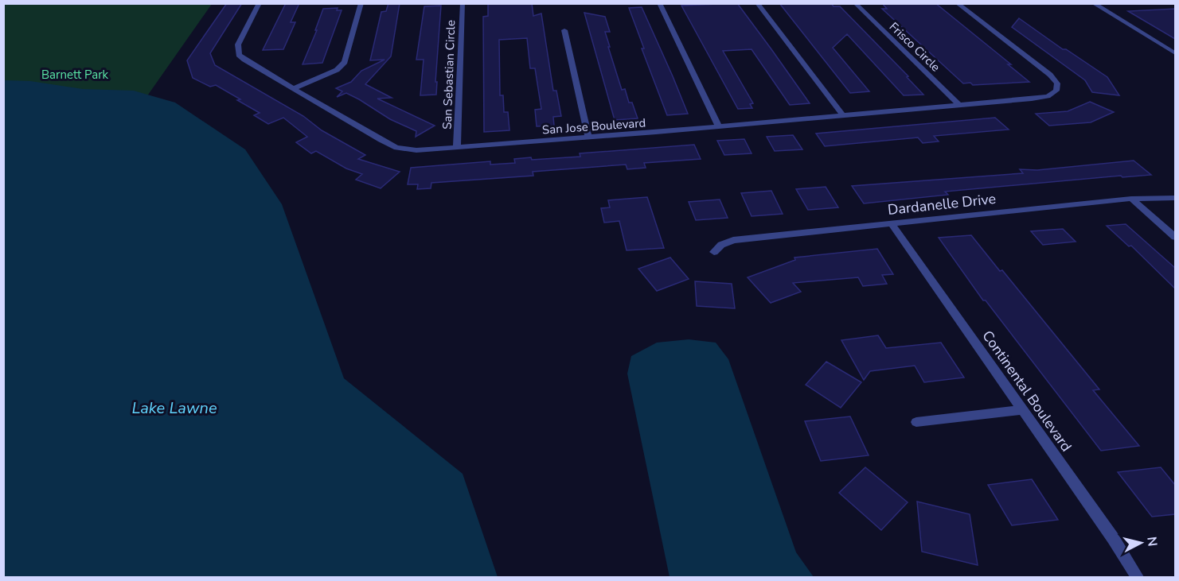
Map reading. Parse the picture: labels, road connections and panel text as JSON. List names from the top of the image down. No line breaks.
{"streets":{"street":["Frisco Circle","San Sebastian Circle","San Jose Boulevard","Dardanelle Drive","Continental Boulevard"]},"crossings":[["Frisco Circle","San Jose Boulevard"],["San Sebastian Circle","San Jose Boulevard"],["Dardanelle Drive","Continental Boulevard"]],"water":["Lake Lawne"],"parks":["Barnett Park"],"north":"right"}
